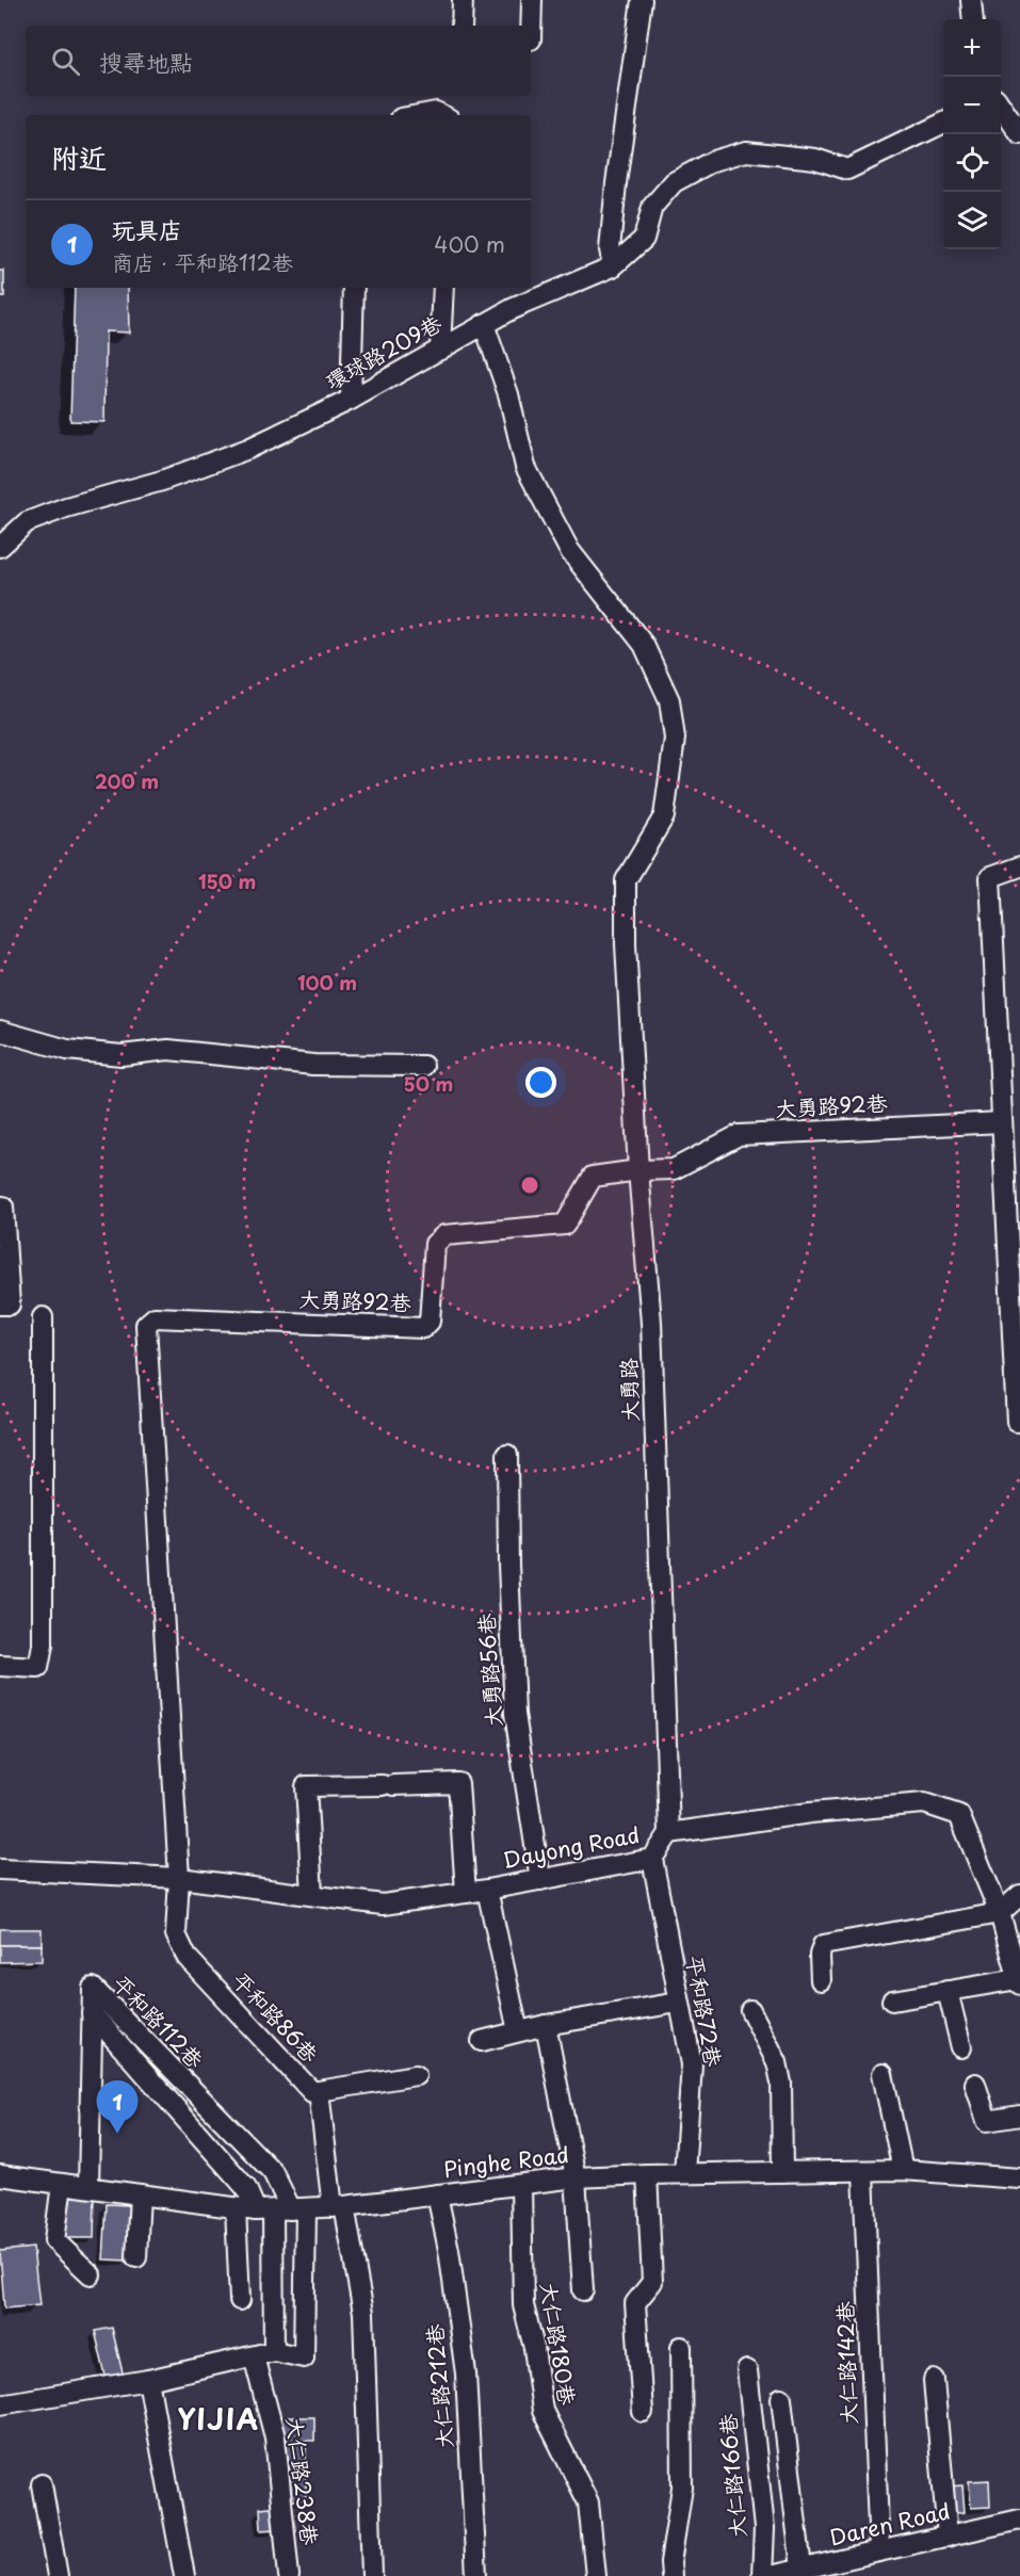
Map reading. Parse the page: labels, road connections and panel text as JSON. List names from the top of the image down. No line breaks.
{"streets":{"street":["環球路209巷","大勇路92巷","大勇路","大勇路56巷","Dayong Road","平和路72巷","平和路86巷","平和路112巷","Pinghe Road","大仁路180巷","大仁路142巷","大仁路212巷","大仁路166巷","大仁路238巷","Daren Road"]},"crossings":[["環球路209巷","大勇路"],["大勇路92巷","大勇路"],["大勇路92巷","Dayong Road"],["大勇路92巷","平和路86巷"],["大勇路","Dayong Road"],["大勇路56巷","Dayong Road"],["Dayong Road","平和路72巷"],["Dayong Road","平和路86巷"],["平和路72巷","Pinghe Road"],["平和路112巷","Pinghe Road"],["Pinghe Road","大仁路180巷"],["Pinghe Road","大仁路142巷"],["Pinghe Road","大仁路212巷"],["大仁路142巷","Daren Road"]],"districts":["YIJIA"],"page":{"map_buttons":["+","−"],"search":"搜尋地點","heading":"附近","list":[{"mark":"1","name":"玩具店","note":"商店 · 平和路112巷","value":"400 m"}],"pins":"1"},"rings":["200 m","150 m","100 m","50 m"]}
